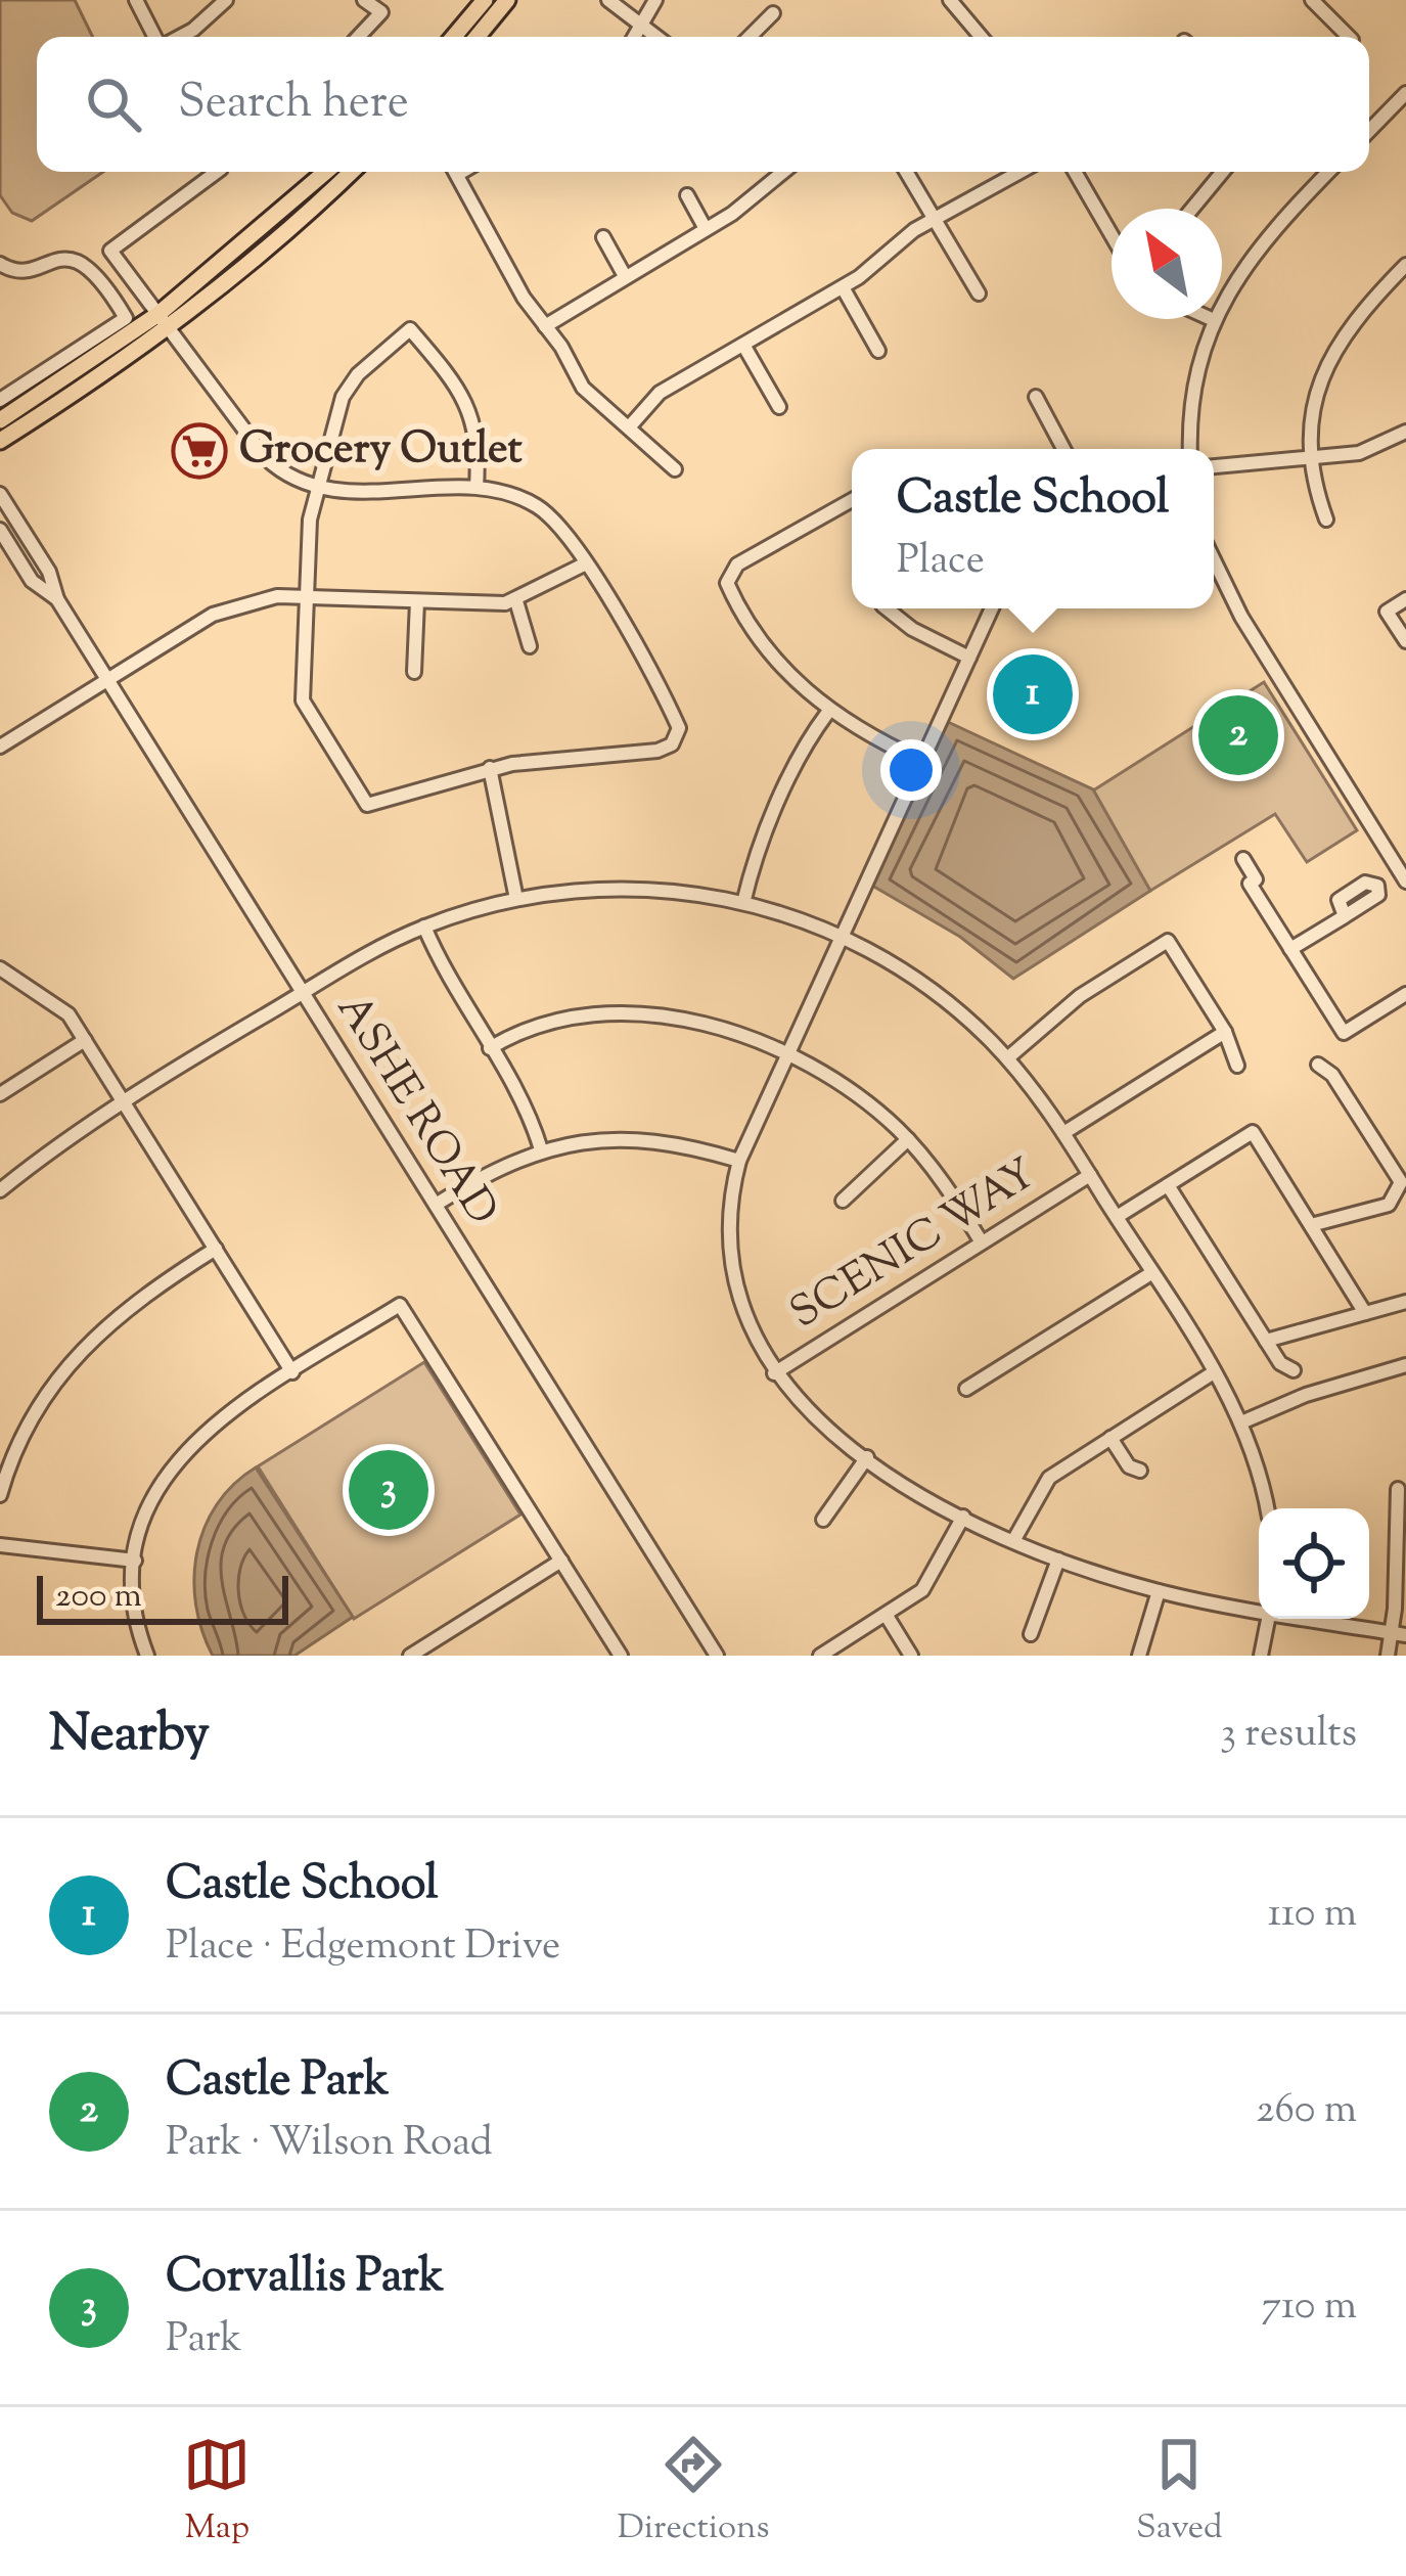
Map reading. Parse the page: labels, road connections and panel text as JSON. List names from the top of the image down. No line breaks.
{"streets":{"street":["ASHE ROAD","SCENIC WAY"]},"places":{"supermarket":["Grocery Outlet"]},"scale_bar":"200 m","north":"top left","page":{"search":"Search here","popup":["Castle School","Place"],"pins":["1","2","3"],"scale":"200 m","heading":["Nearby","3 results"],"list":[{"mark":"1","name":"Castle School","note":"Place · Edgemont Drive","value":"110 m"},{"mark":"2","name":"Castle Park","note":"Park · Wilson Road","value":"260 m"},{"mark":"3","name":"Corvallis Park","note":"Park","value":"710 m"}],"nav":["Map","Directions","Saved"]}}
